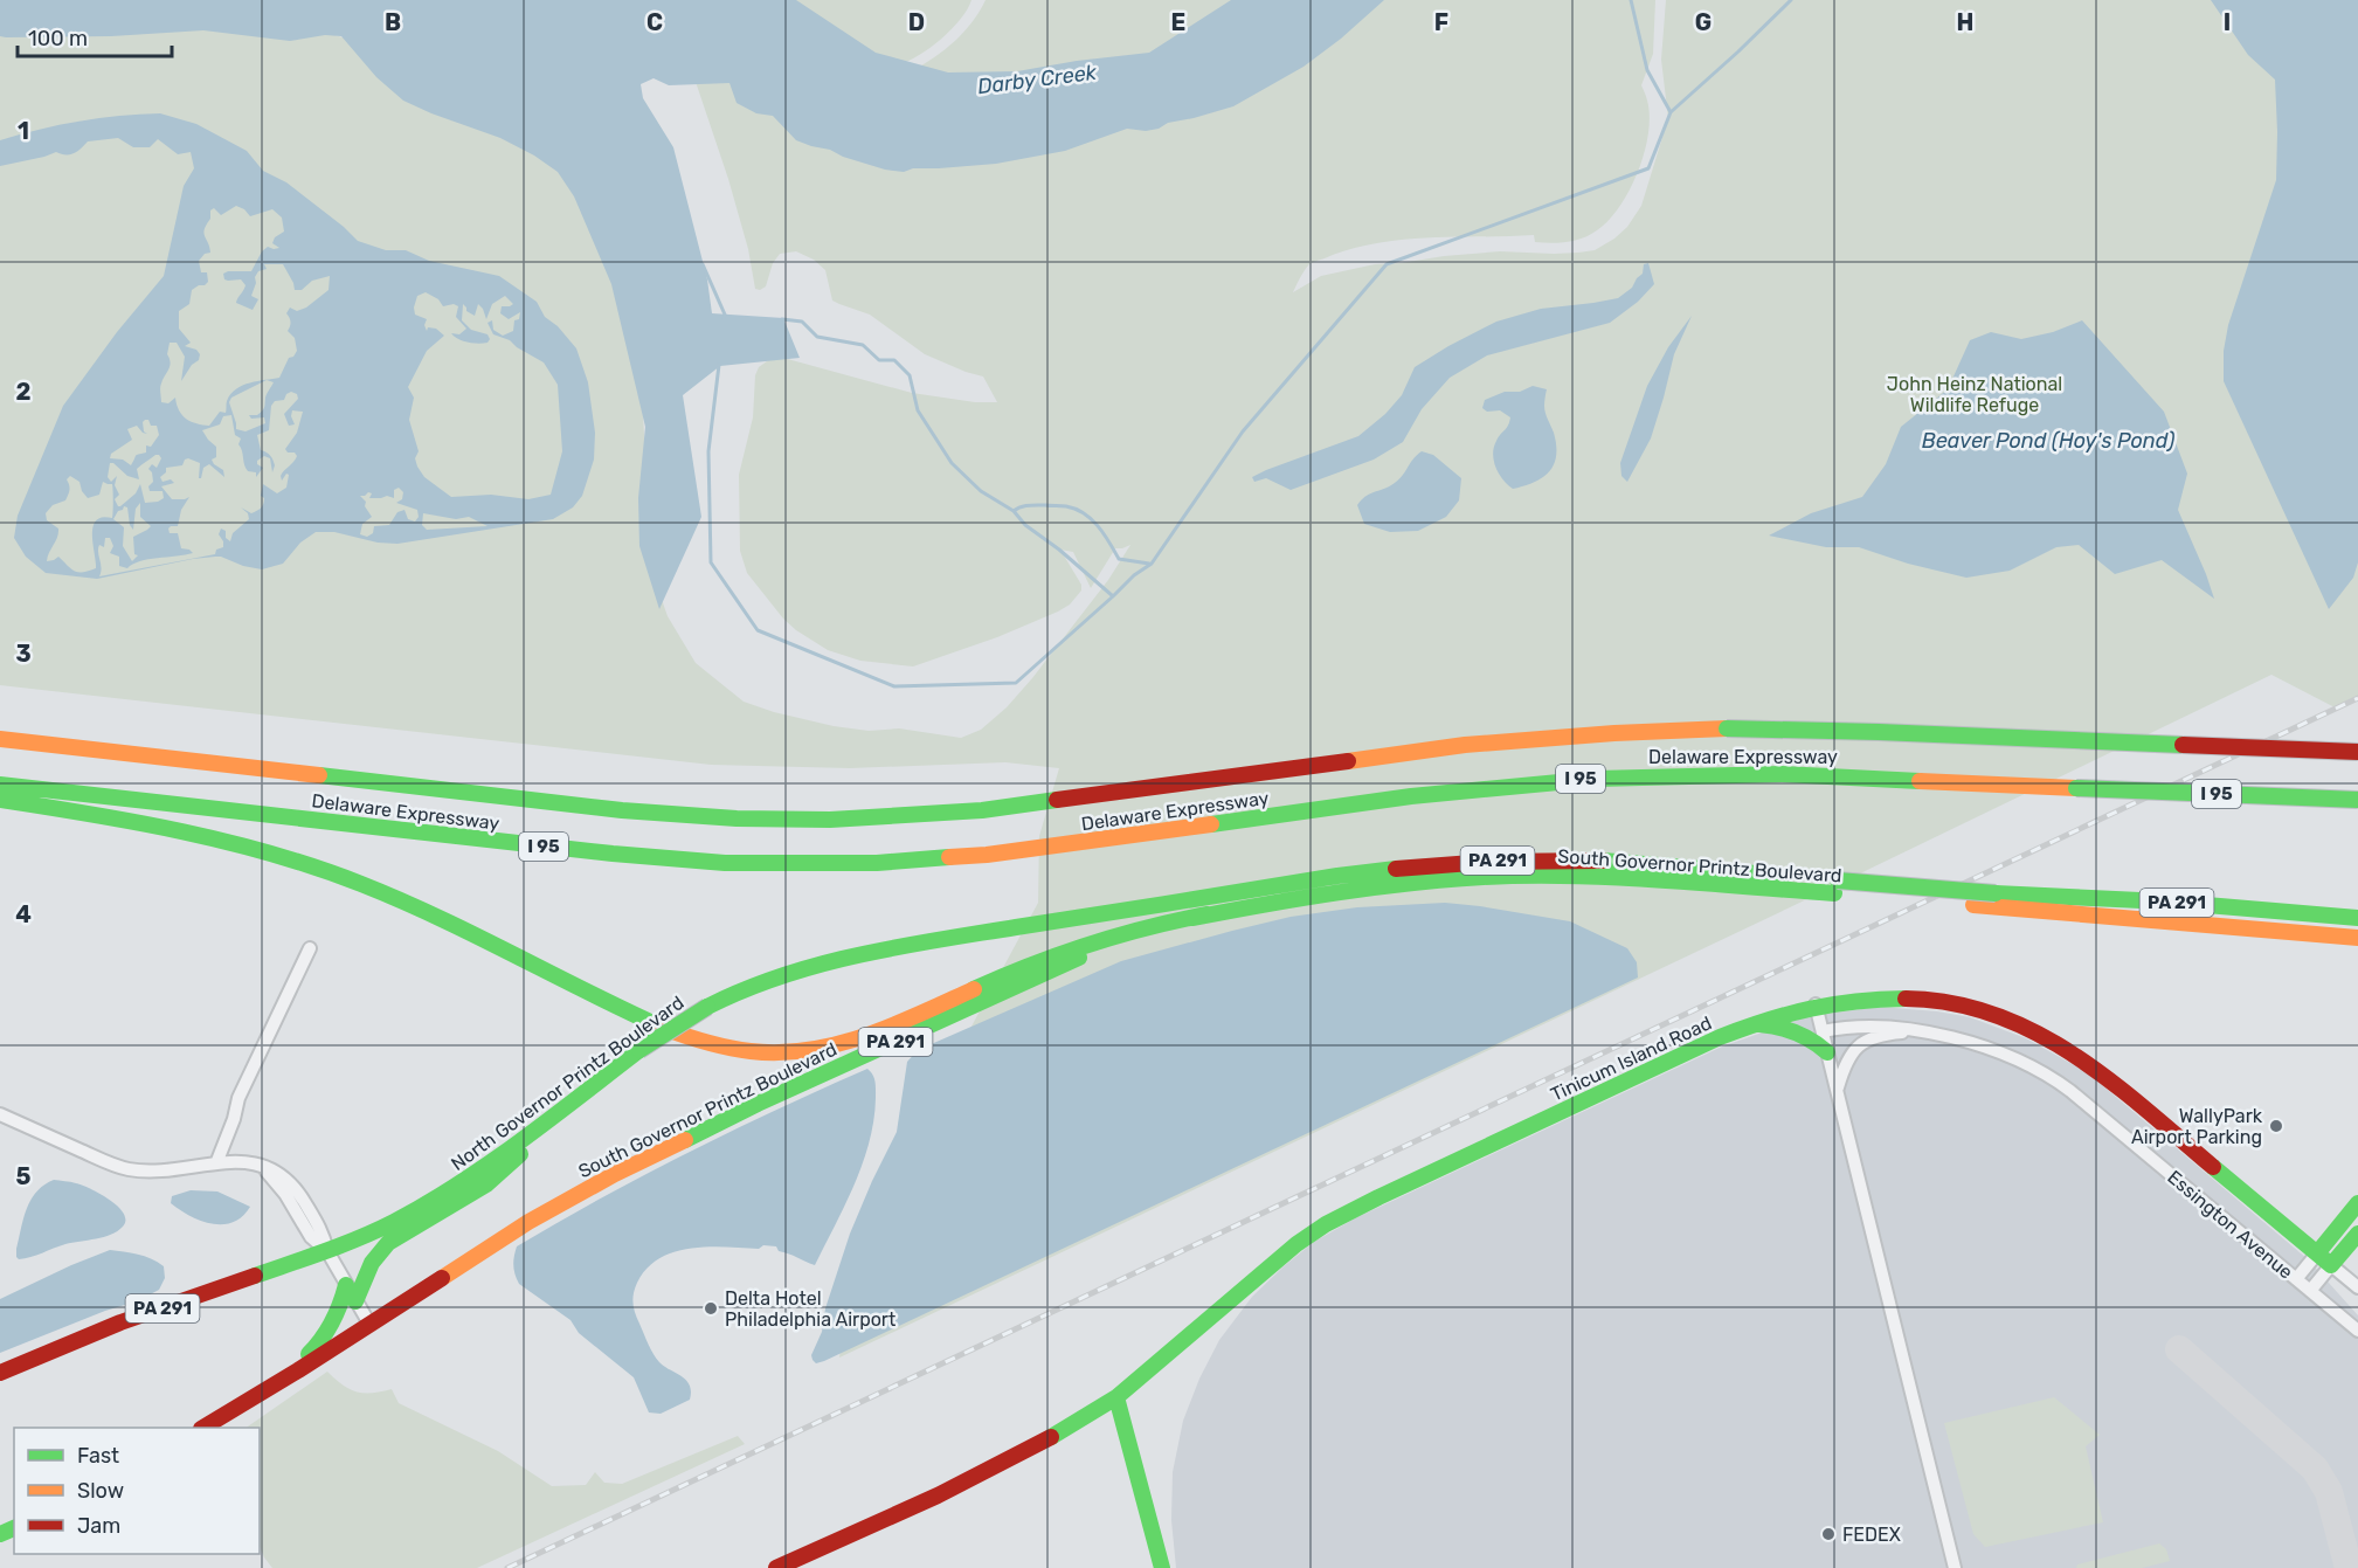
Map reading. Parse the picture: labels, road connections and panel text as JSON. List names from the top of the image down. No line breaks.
{"streets":{"main road":["Delaware Expressway","I 95","PA 291","South Governor Printz Boulevard","Tinicum Island Road","North Governor Printz Boulevard"],"street":["Essington Avenue"]},"crossings":[["South Governor Printz Boulevard","North Governor Printz Boulevard"]],"water":["Darby Creek","Beaver Pond (Hoy's Pond)"],"parks":["John Heinz National Wildlife Refuge"],"places":["WallyPark Airport Parking","Delta Hotel Philadelphia Airport","FEDEX"],"legend":["Fast","Slow","Jam"],"scale_bar":"100 m","grid":{"columns":["B","C","D","E","F","G","H","I"],"rows":["1","2","3","4","5"]}}
